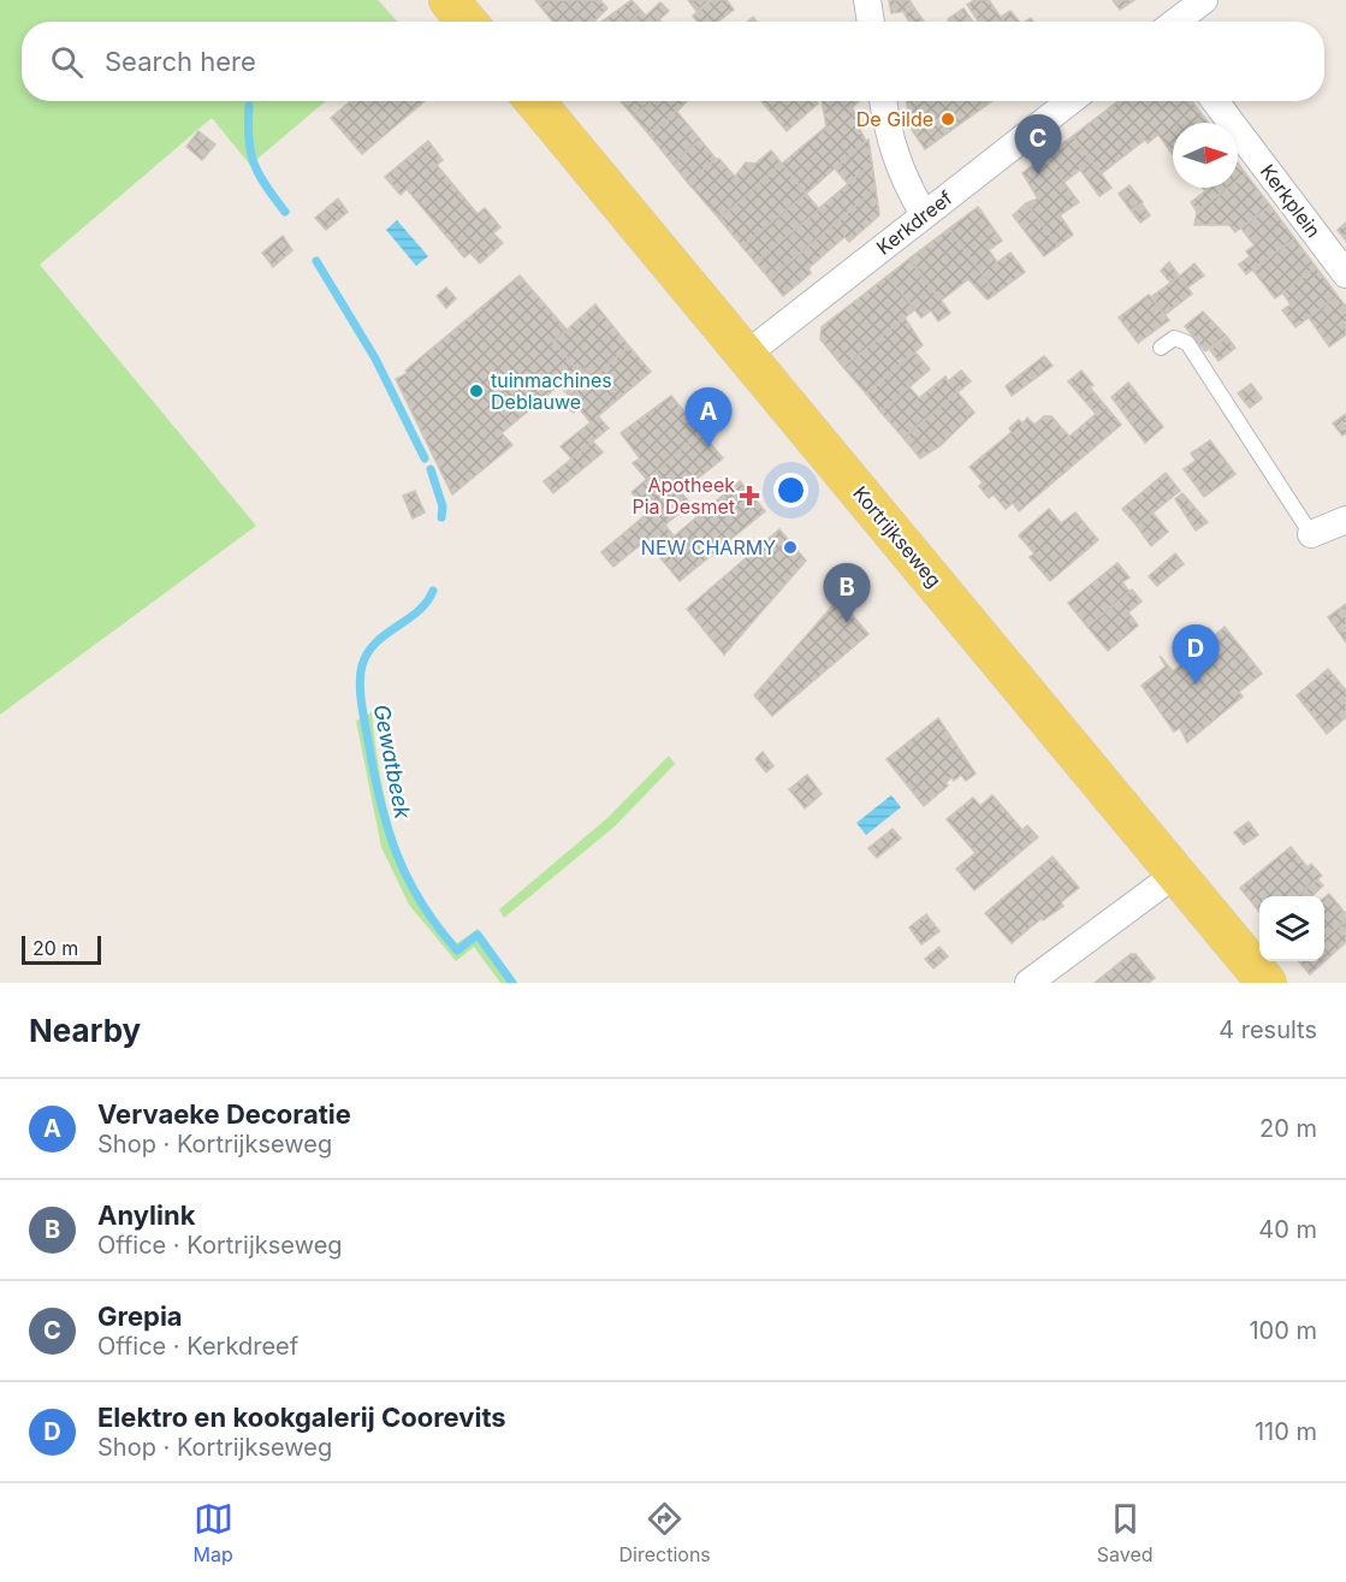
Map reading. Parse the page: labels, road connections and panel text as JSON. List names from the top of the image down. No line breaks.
{"streets":{"main road":["Kortrijkseweg"],"street":["Kerkplein","Kerkdreef"]},"crossings":[["Kerkdreef","Kortrijkseweg"]],"water":["Gewatbeek"],"places":{"other":["De Gilde","tuinmachines Deblauwe","NEW CHARMY"],"health":["Apotheek Pia Desmet"]},"scale_bar":"20 m","north":"right","page":{"search":"Search here","pins":["C","A","B","D"],"scale":"20 m","heading":["Nearby","4 results"],"list":[{"mark":"A","name":"Vervaeke Decoratie","note":"Shop · Kortrijkseweg","value":"20 m"},{"mark":"B","name":"Anylink","note":"Office · Kortrijkseweg","value":"40 m"},{"mark":"C","name":"Grepia","note":"Office · Kerkdreef","value":"100 m"},{"mark":"D","name":"Elektro en kookgalerij Coorevits","note":"Shop · Kortrijkseweg","value":"110 m"}],"nav":["Map","Directions","Saved"]}}
